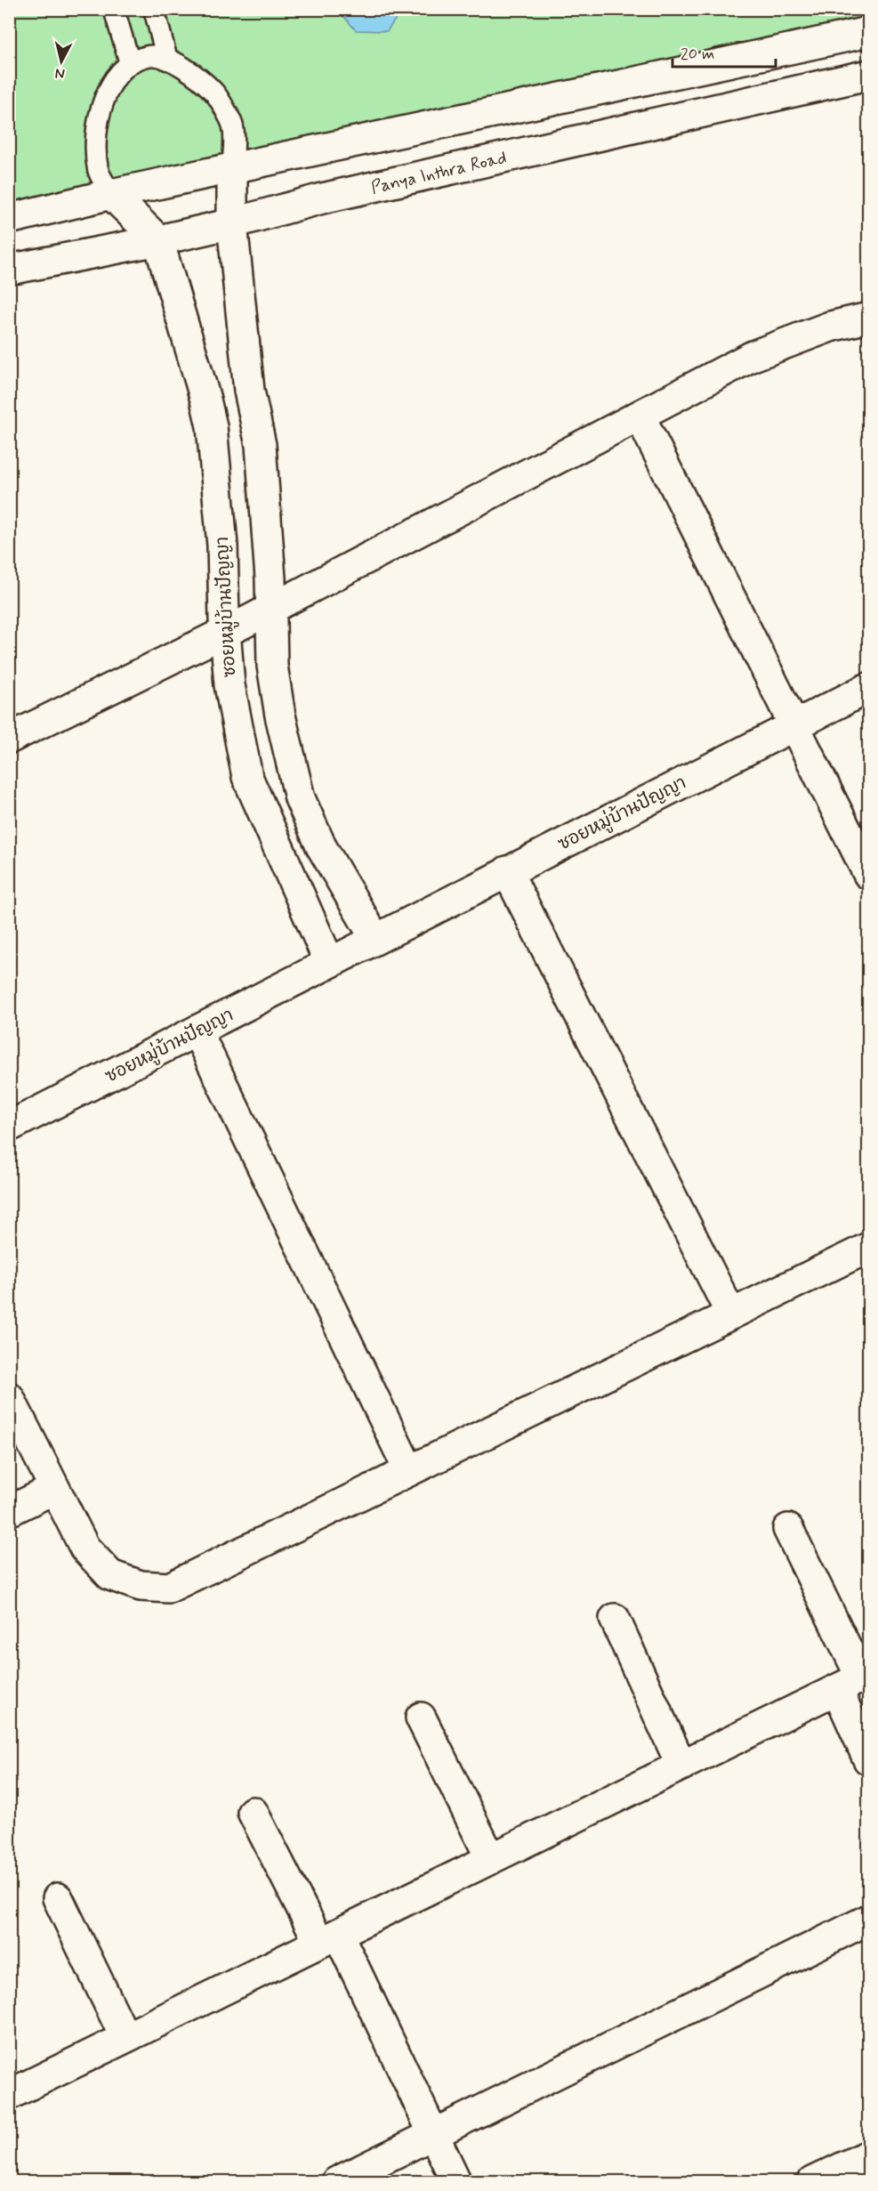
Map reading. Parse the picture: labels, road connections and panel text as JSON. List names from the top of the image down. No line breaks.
{"streets":{"street":["Panya Inthra Road","ซอยหมู่บ้านปัญญา"]},"crossings":[["Panya Inthra Road","ซอยหมู่บ้านปัญญา"]],"scale_bar":"20 m","north":"bottom"}
